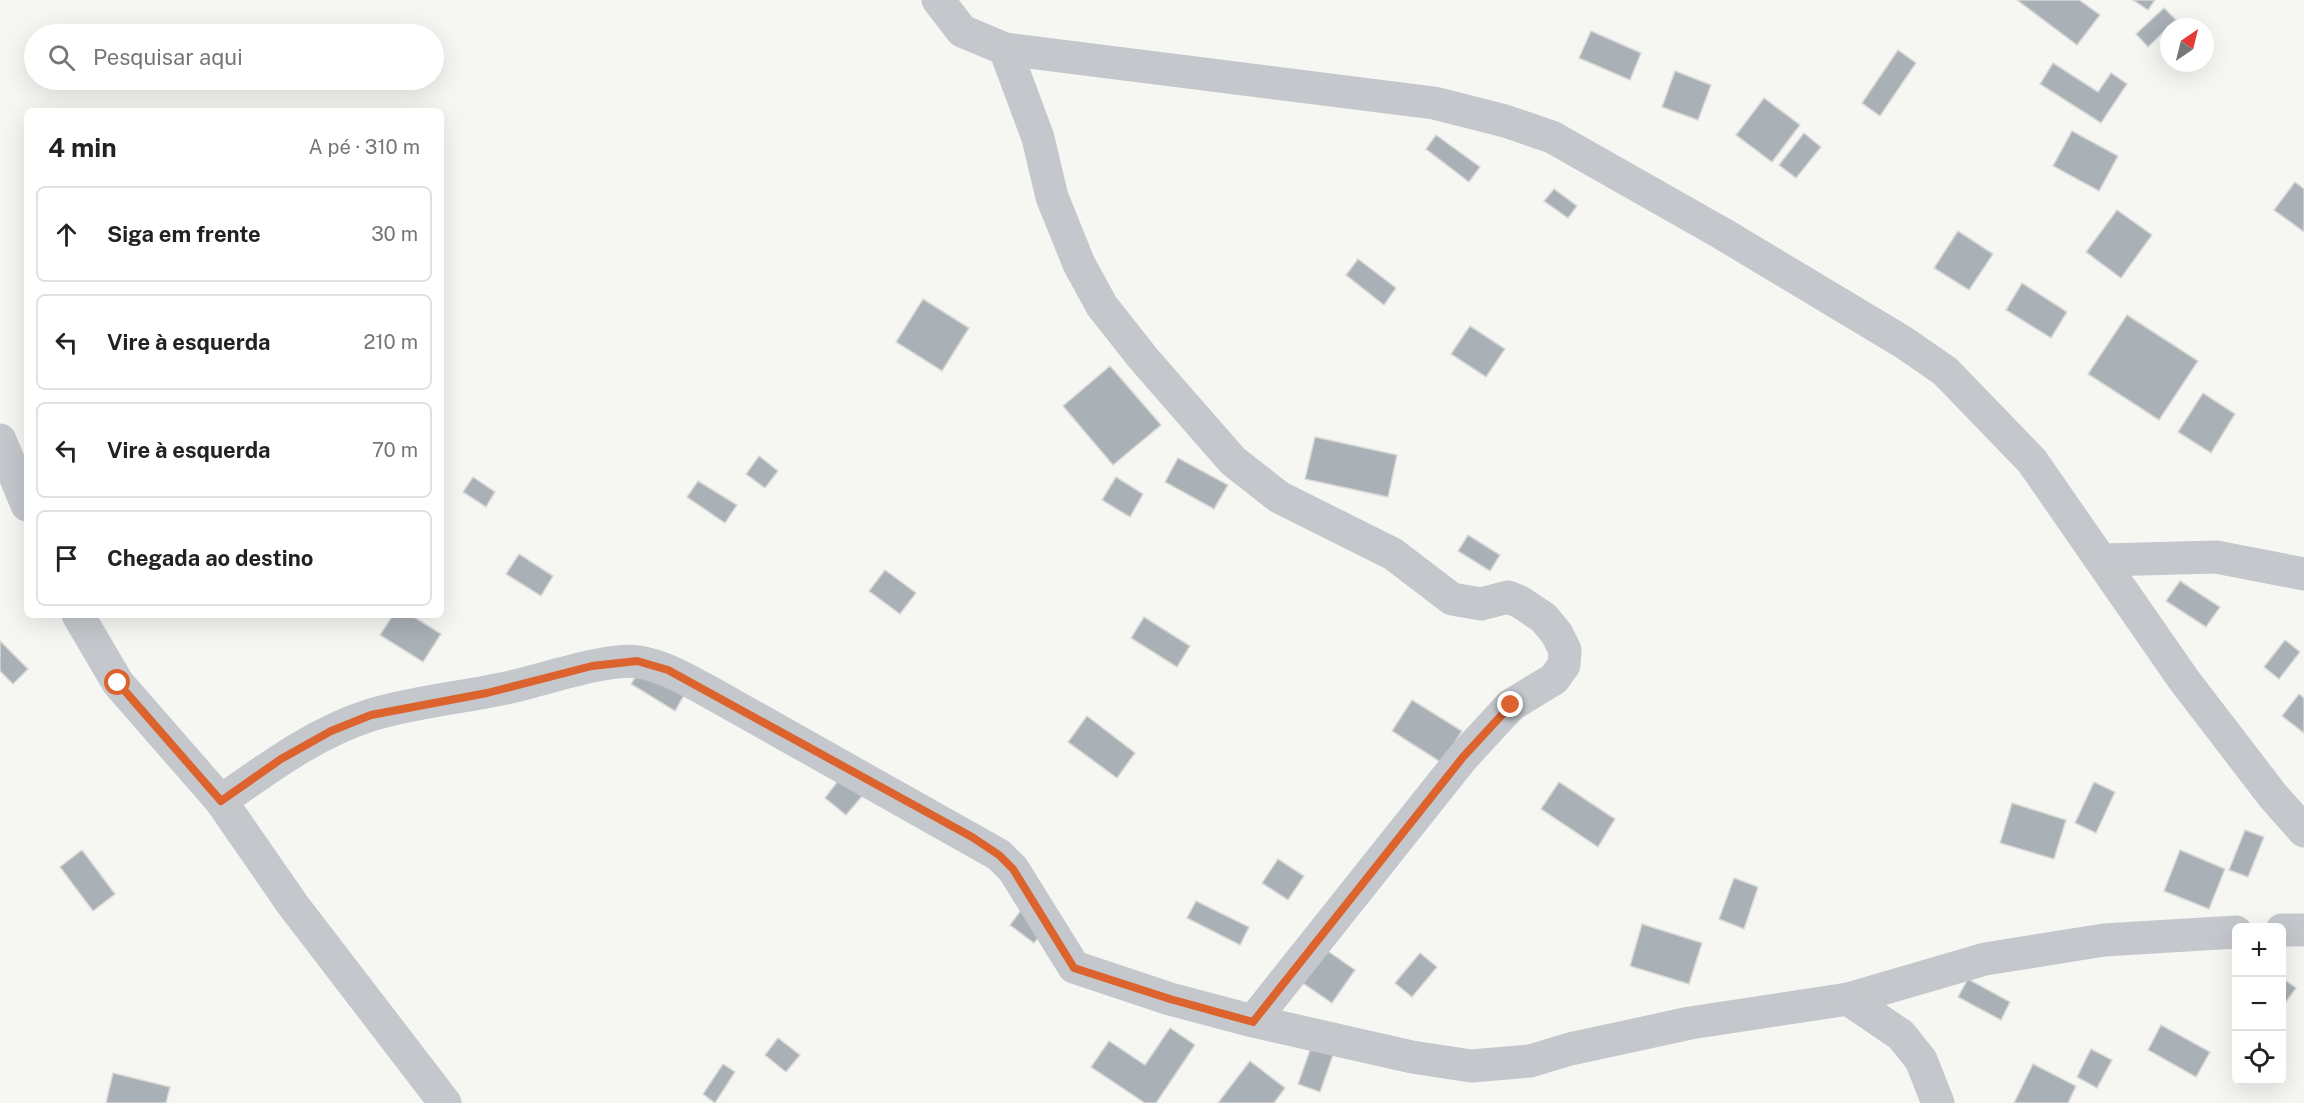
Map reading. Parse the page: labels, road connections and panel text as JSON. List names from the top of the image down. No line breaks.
{"north":"top right","page":{"search":"Pesquisar aqui","heading":["4 min","A pé · 310 m"],"list":[["Siga em frente","30 m"],["Vire à esquerda","210 m"],["Vire à esquerda","70 m"],"Chegada ao destino"],"map_buttons":["+","−"]}}
